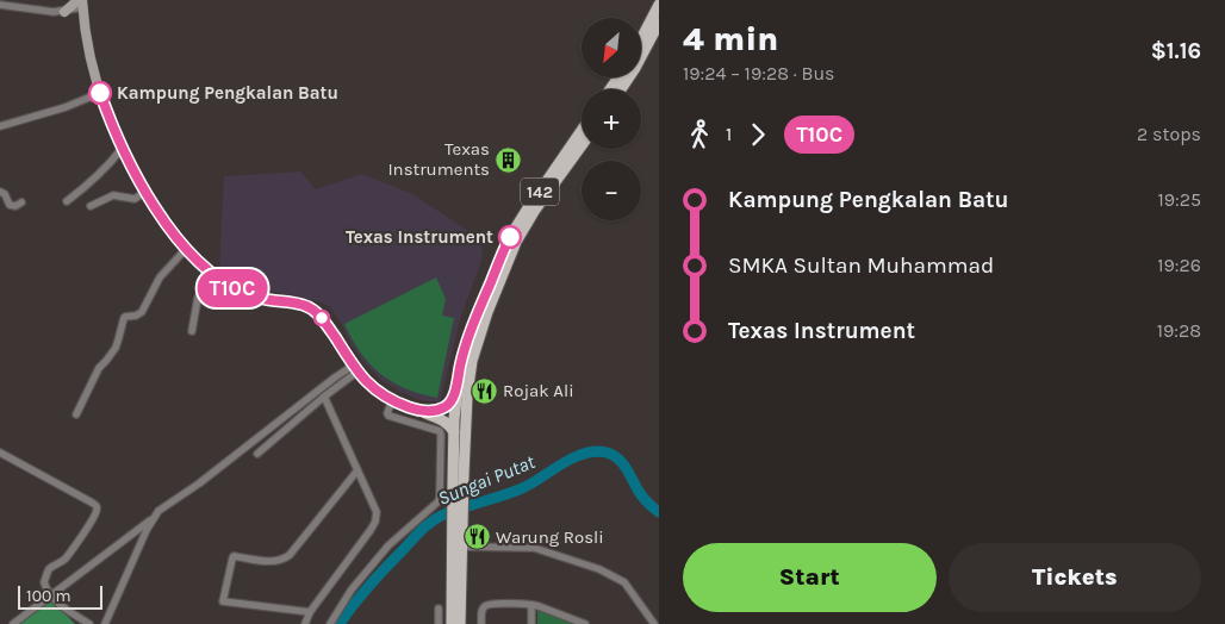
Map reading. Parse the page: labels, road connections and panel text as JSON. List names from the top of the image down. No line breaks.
{"streets":{"main road":["142"]},"water":["Sungai Putat"],"places":{"other":["Kampung Pengkalan Batu","Texas Instrument"],"building":["Texas Instruments"],"restaurant":["Rojak Ali","Warung Rosli"]},"lines":["bus line T10C"],"scale_bar":"100 m","north":"bottom left","page":{"on_map":"T10C","heading":["4 min","19:24 – 19:28 · Bus","$1.16"],"map_buttons":["+","−"],"legs":["1","T10C","2 stops"],"list":[{"name":"Kampung Pengkalan Batu","value":"19:25"},{"name":"SMKA Sultan Muhammad","value":"19:26"},{"name":"Texas Instrument","value":"19:28"}],"buttons":["Start","Tickets"],"scale":"100 m"}}
